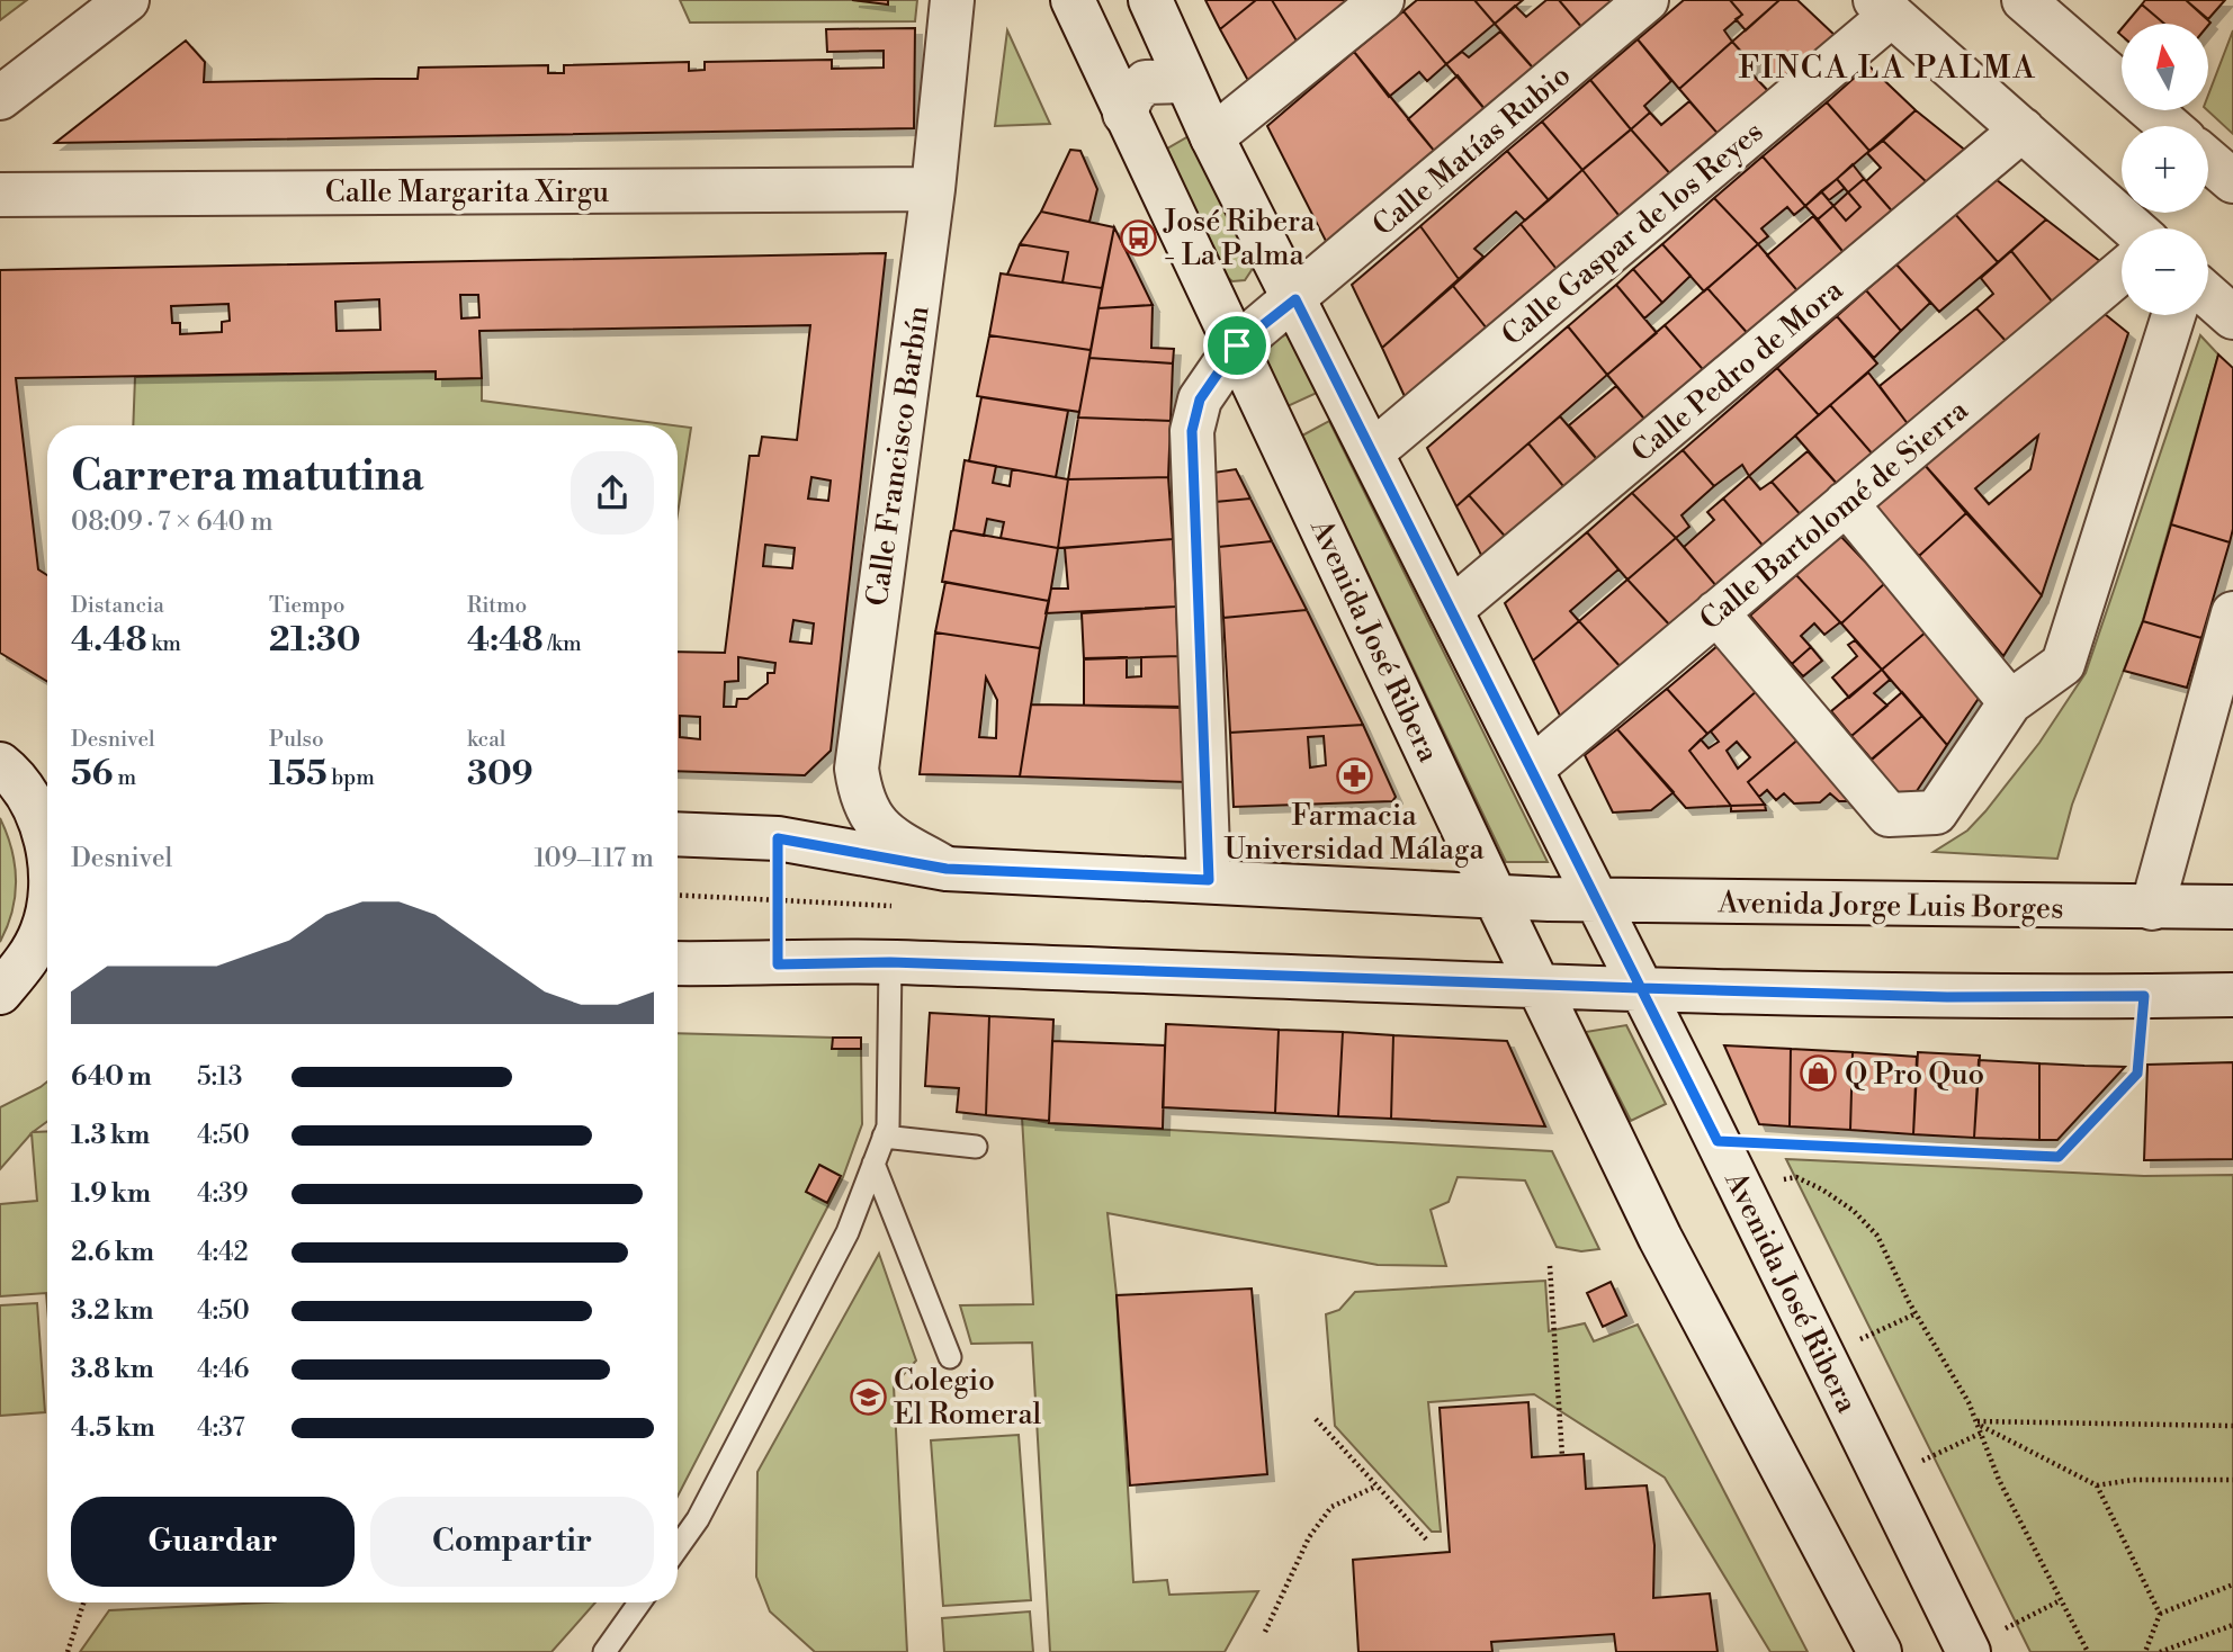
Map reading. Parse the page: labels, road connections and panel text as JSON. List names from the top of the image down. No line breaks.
{"streets":{"street":["Calle Matías Rubio","Calle Margarita Xirgu","Calle Gaspar de los Reyes","Calle Pedro de Mora","Calle Francisco Barbín","Calle Bartolomé de Sierra","Avenida José Ribera","Avenida Jorge Luis Borges"]},"crossings":[["Calle Matías Rubio","Avenida José Ribera"],["Calle Margarita Xirgu","Calle Francisco Barbín"],["Calle Gaspar de los Reyes","Avenida José Ribera"],["Calle Pedro de Mora","Avenida José Ribera"],["Calle Francisco Barbín","Avenida Jorge Luis Borges"],["Calle Bartolomé de Sierra","Avenida José Ribera"],["Avenida José Ribera","Avenida Jorge Luis Borges"]],"districts":["FINCA LA PALMA"],"places":{"bus stop":["José Ribera - La Palma"],"pharmacy":["Farmacia Universidad Málaga"],"shop":["Q Pro Quo"],"school or university":["Colegio El Romeral"]},"north":"top","page":{"map_buttons":["+","−"],"heading":["Carrera matutina","08:09 · 7 × 640 m"],"stats":[["Distancia","4.48 km"],["Tiempo","21:30"],["Ritmo","4:48 /km"],["Desnivel","56 m"],["Pulso","155 bpm"],["kcal","309"]],"chart":["Desnivel","109–117 m"],"list":[{"name":"640 m","note":"5:13"},{"name":"1.3 km","note":"4:50"},{"name":"1.9 km","note":"4:39"},{"name":"2.6 km","note":"4:42"},{"name":"3.2 km","note":"4:50"},{"name":"3.8 km","note":"4:46"},{"name":"4.5 km","note":"4:37"}],"buttons":["Guardar","Compartir"]}}
